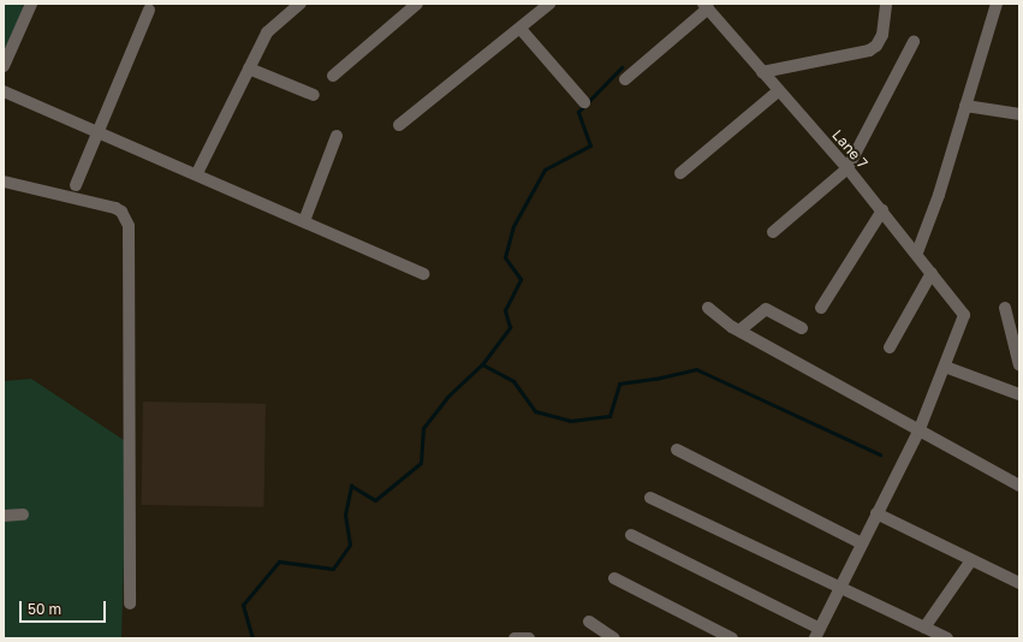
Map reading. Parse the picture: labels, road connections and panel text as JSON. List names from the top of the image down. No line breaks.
{"streets":{"street":["Lane 7"]},"scale_bar":"50 m"}
